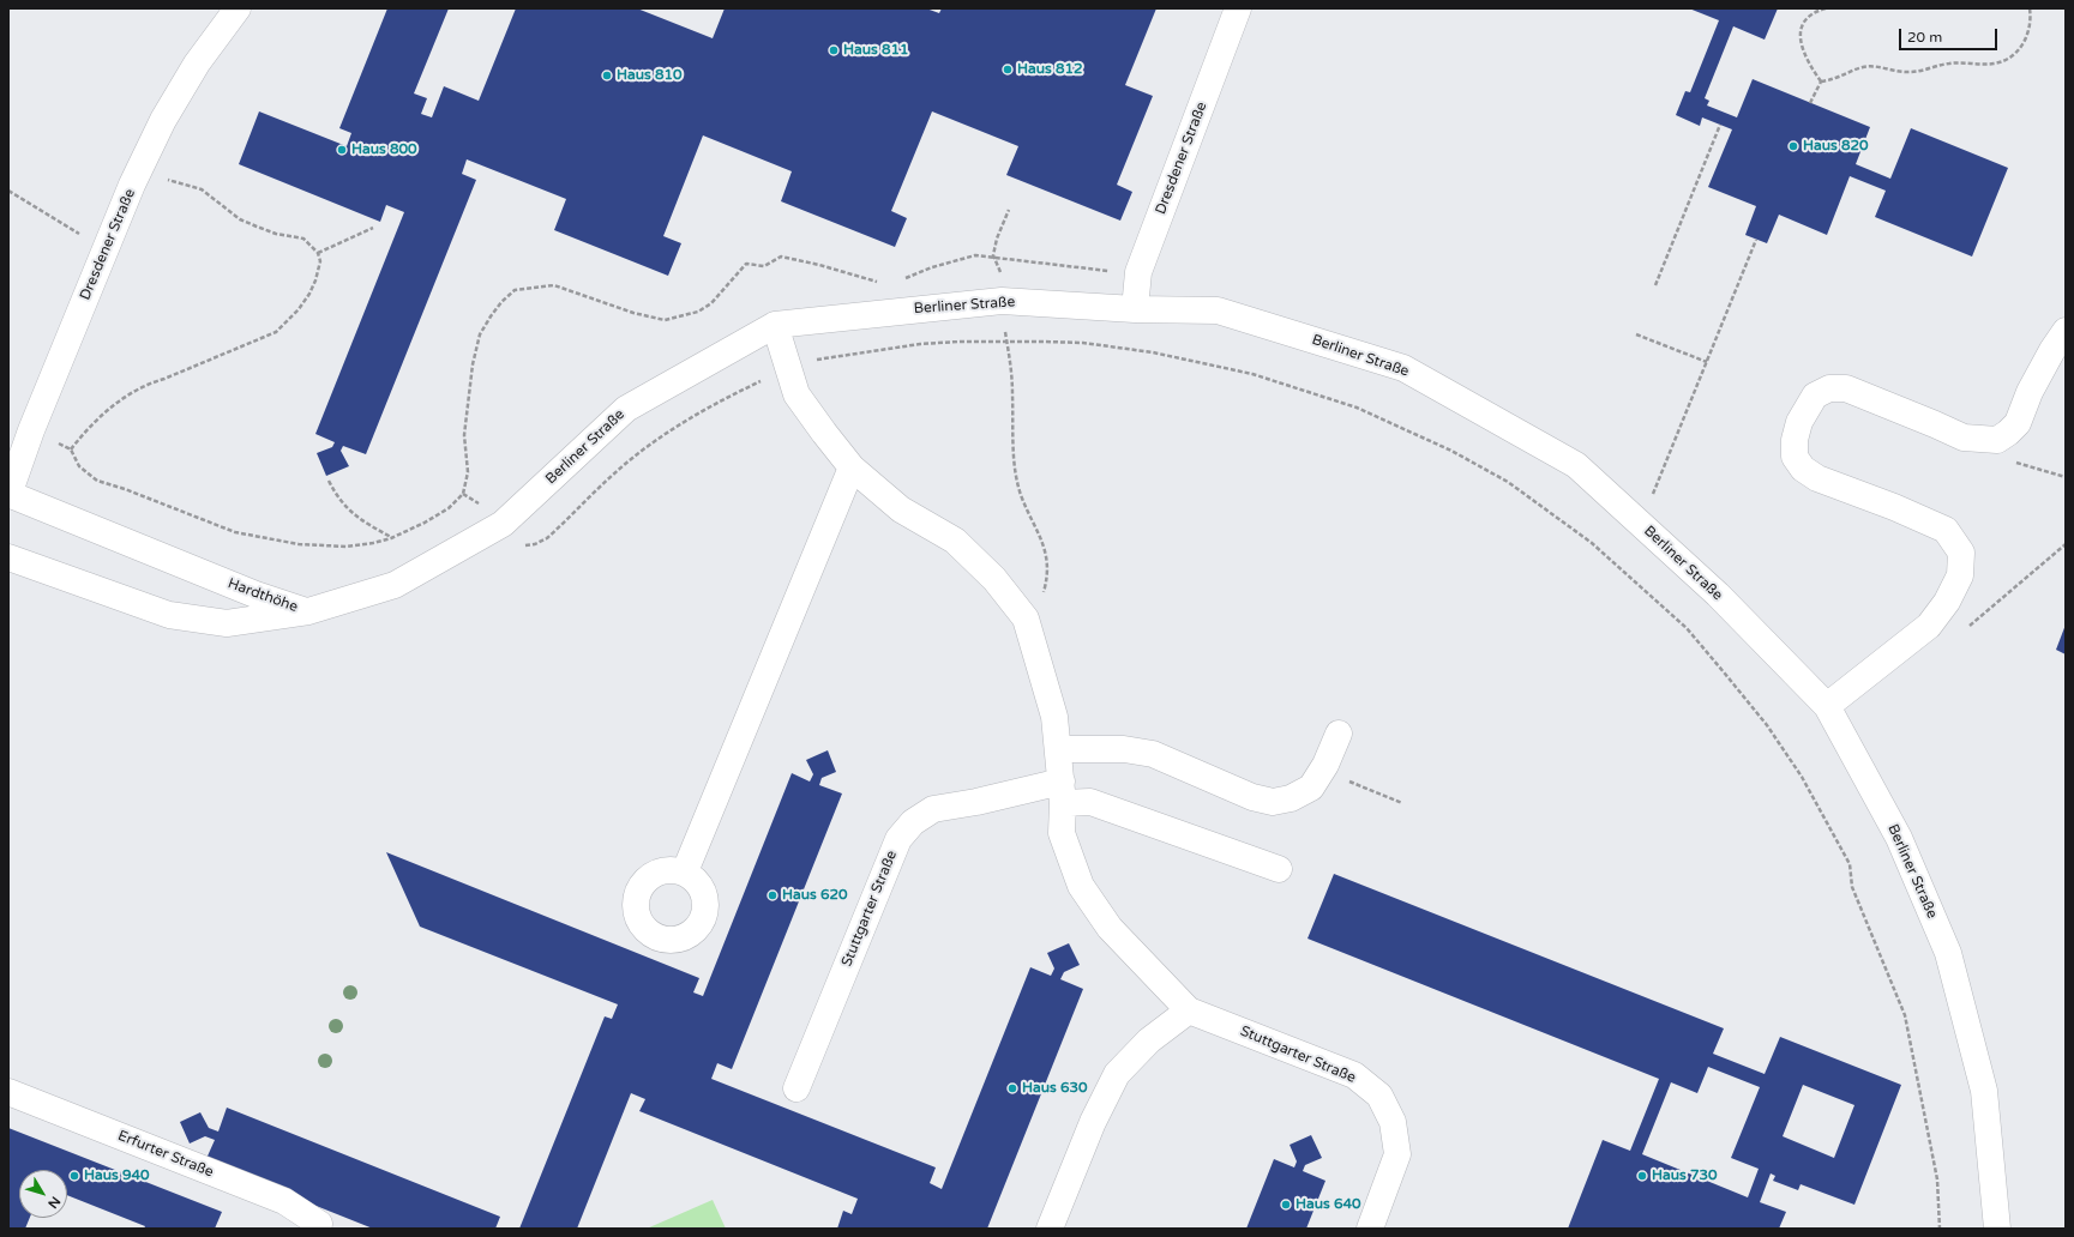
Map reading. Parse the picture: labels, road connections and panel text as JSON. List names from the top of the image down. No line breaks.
{"streets":{"lane":["Dresdener Straße","Berliner Straße","Hardthöhe","Stuttgarter Straße","Erfurter Straße"]},"crossings":[["Dresdener Straße","Berliner Straße"],["Dresdener Straße","Hardthöhe"],["Berliner Straße","Hardthöhe"],["Berliner Straße","Stuttgarter Straße"]],"places":["Haus 811","Haus 812","Haus 810","Haus 820","Haus 800","Haus 620","Haus 630","Haus 940","Haus 730","Haus 640"],"scale_bar":"20 m","north":"bottom right"}
